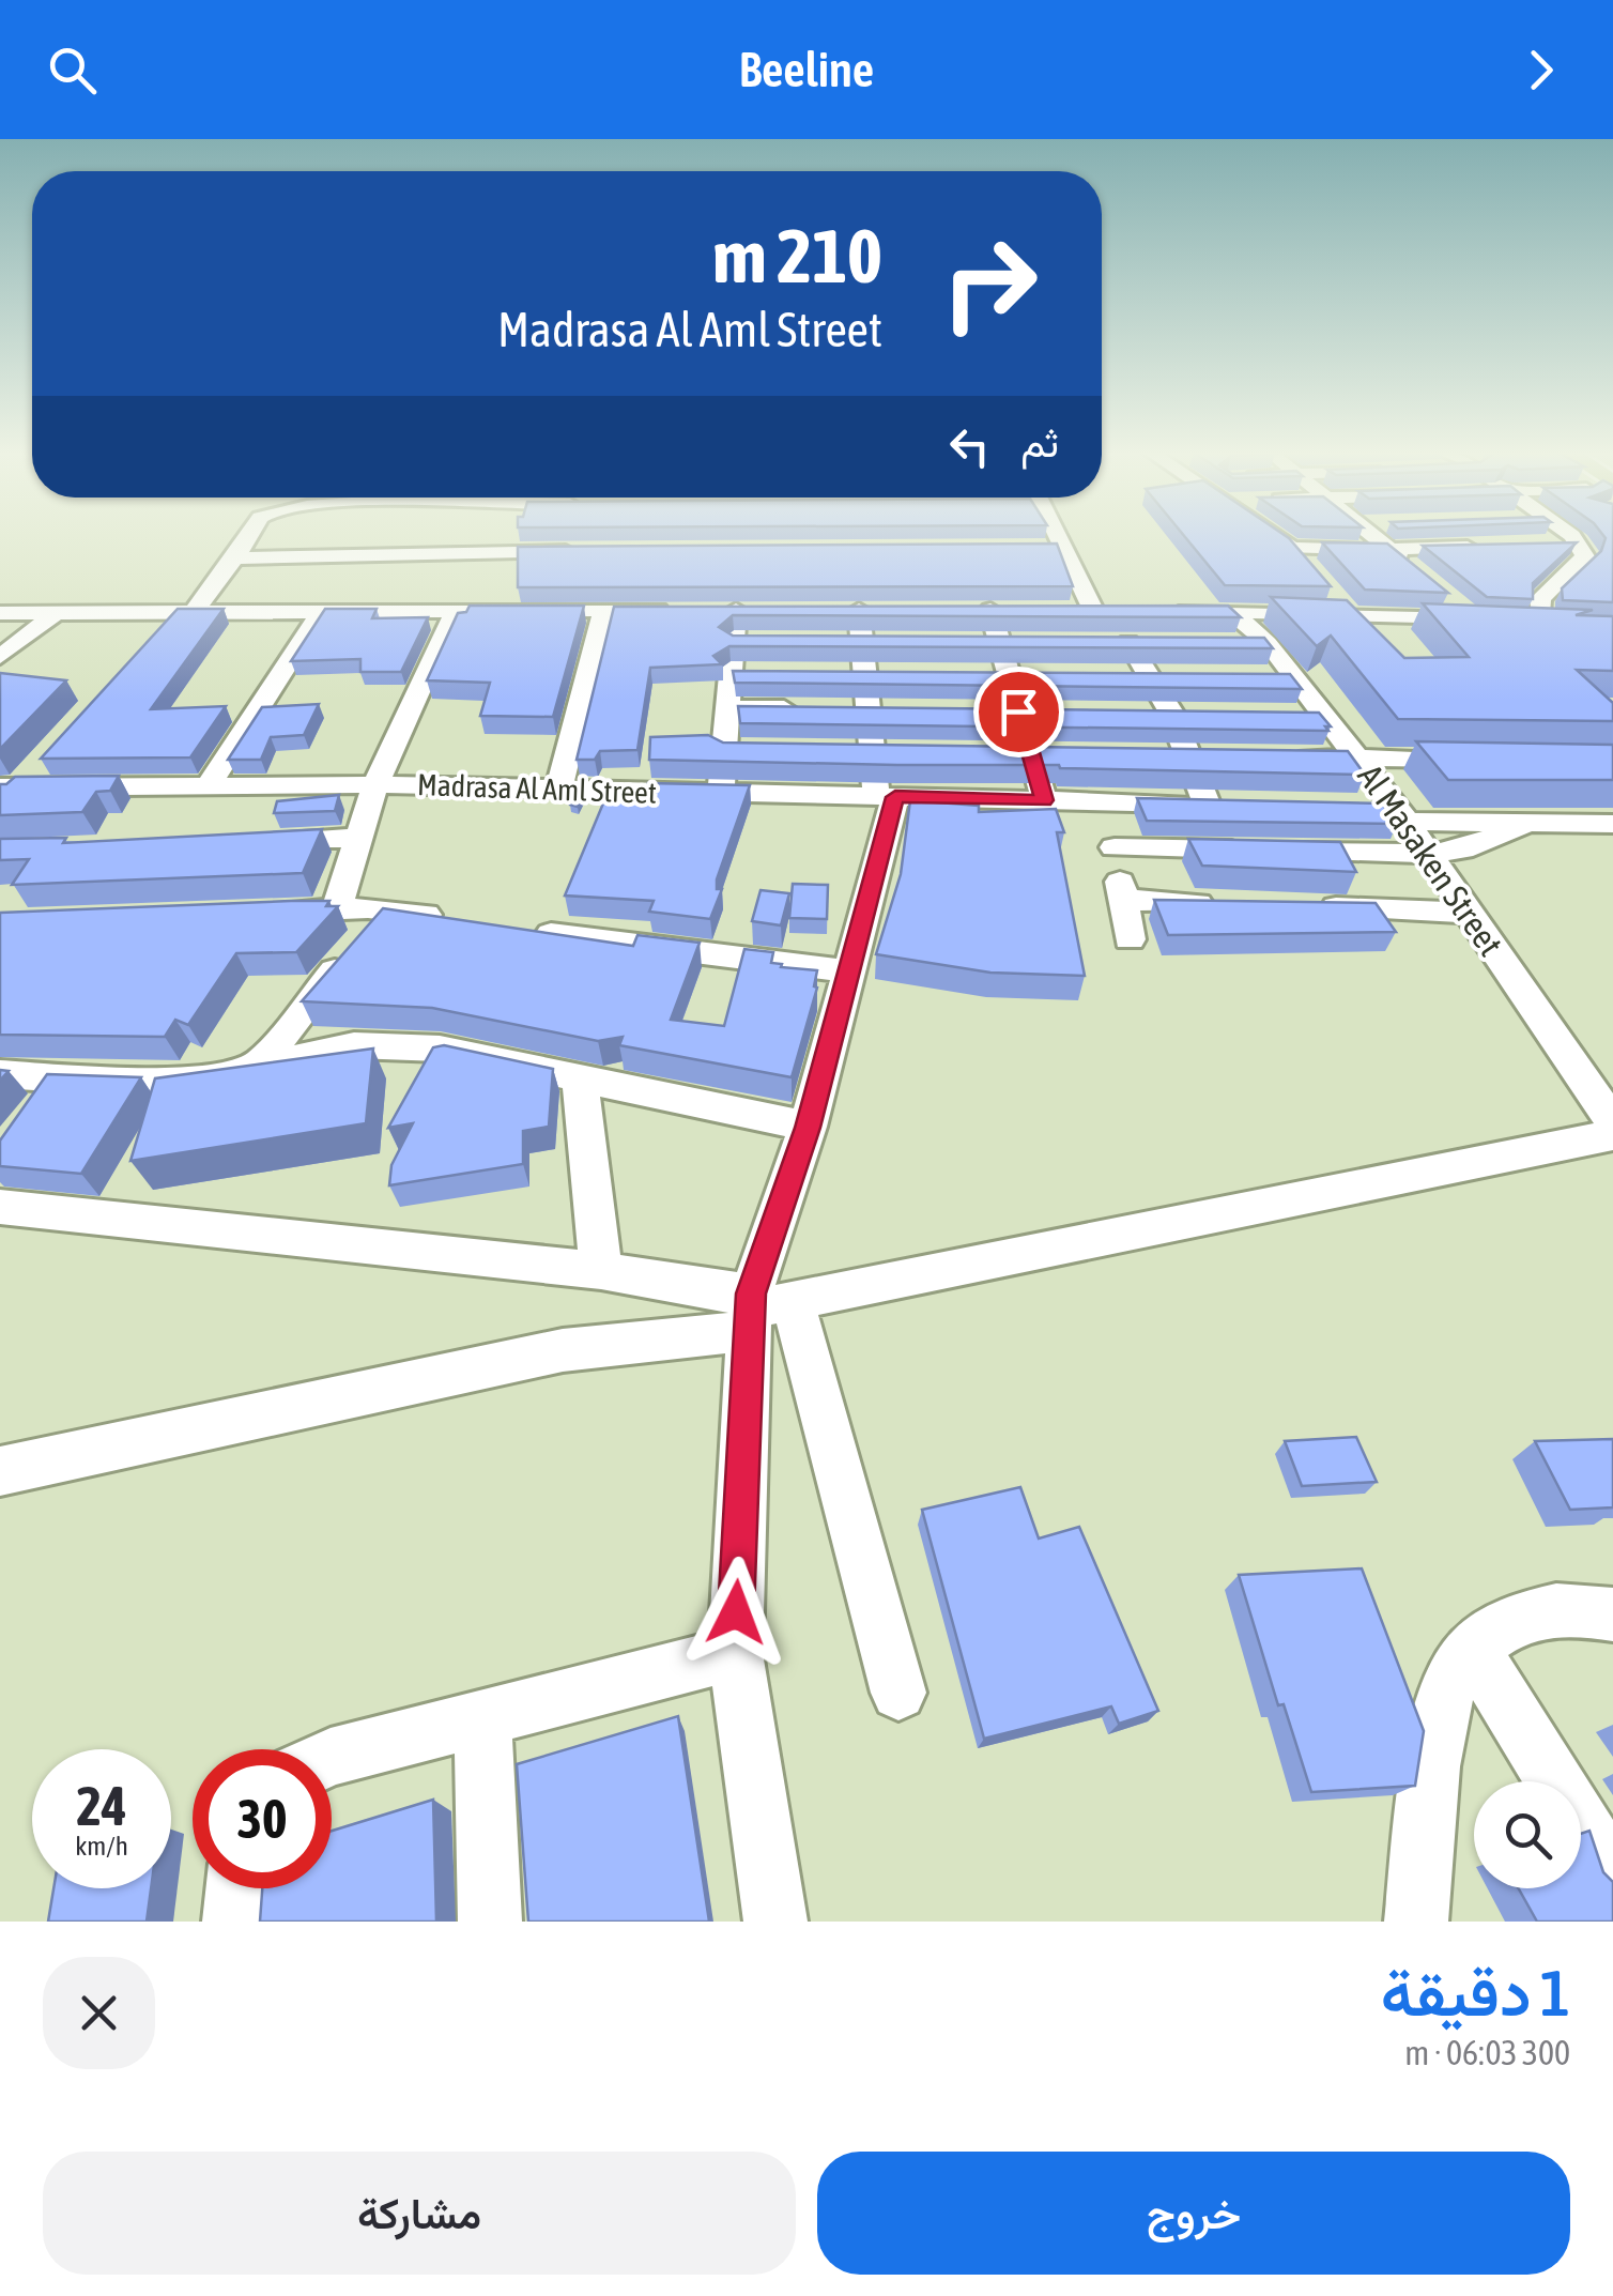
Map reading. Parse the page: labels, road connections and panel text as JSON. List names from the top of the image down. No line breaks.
{"streets":{"street":["Madrasa Al Aml Street","Al Masaken Street"]},"page":{"header":"Beeline","turn":["210 m","Madrasa Al Aml Street"],"then":"ثم","speed":"24 km/h","limit":"30","heading":["1 دقيقة","300 m · 06:03"],"buttons":["خروج","مشاركة"]}}
